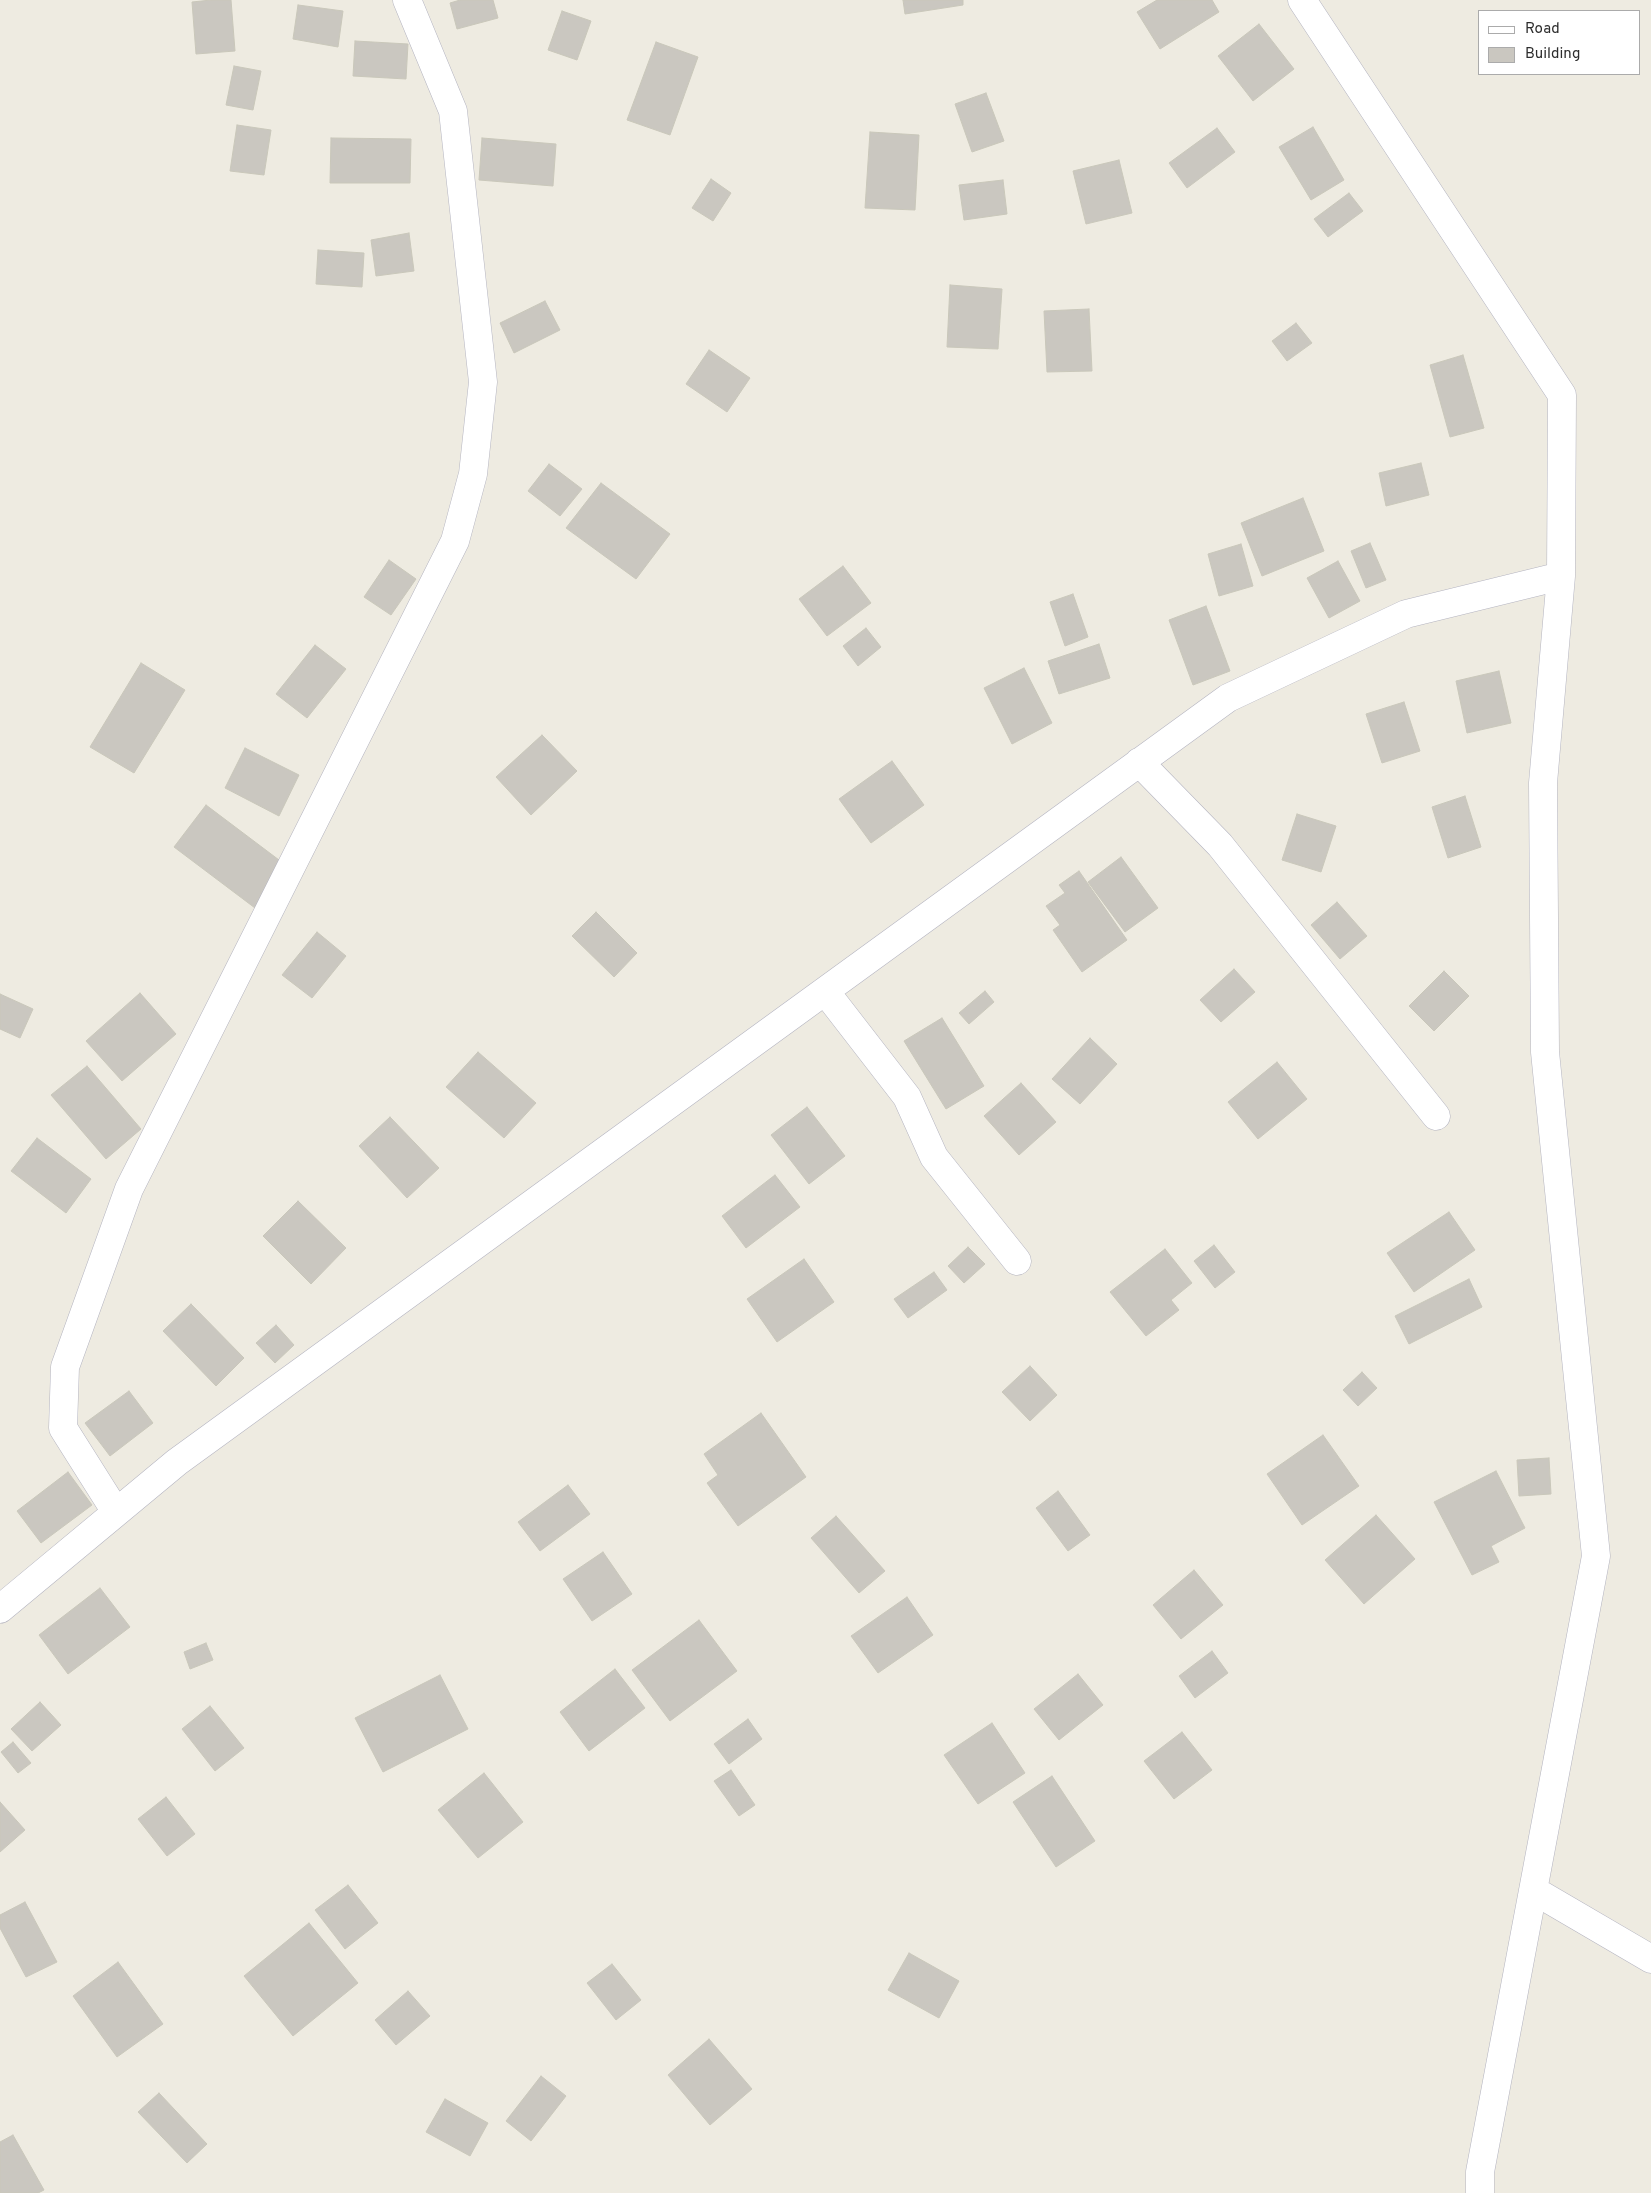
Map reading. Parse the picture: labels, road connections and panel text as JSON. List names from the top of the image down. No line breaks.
{"legend":["Road","Building"]}
